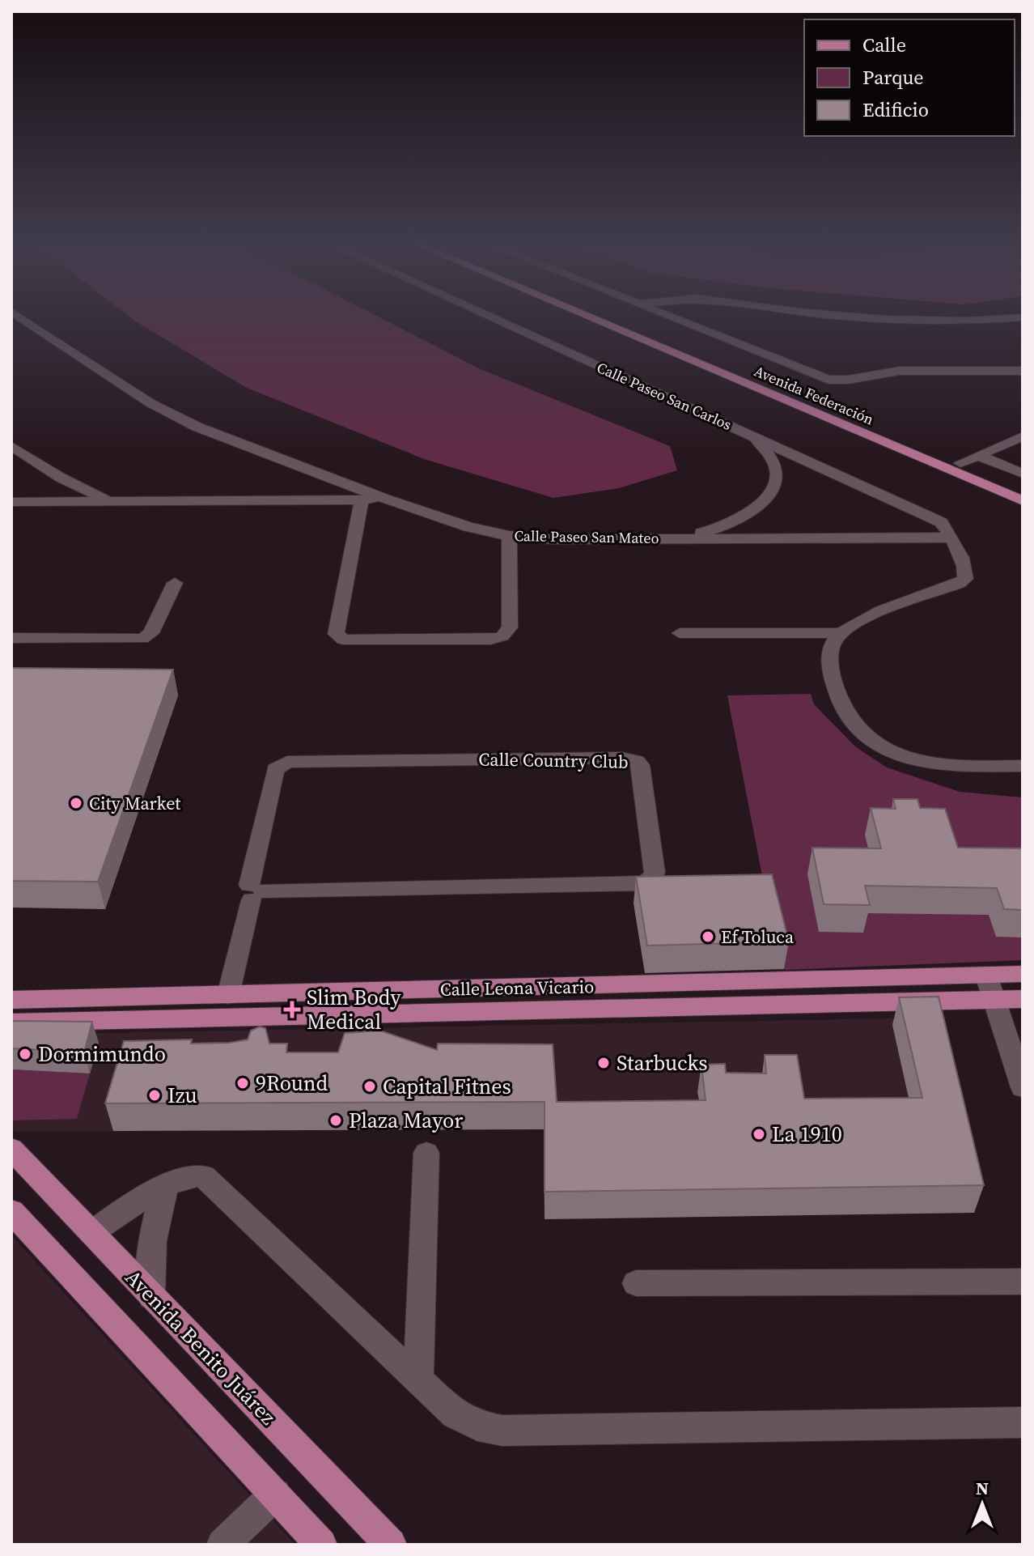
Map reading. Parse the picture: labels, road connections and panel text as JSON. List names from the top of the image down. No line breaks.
{"streets":{"main road":["Avenida Federación","Calle Leona Vicario","Avenida Benito Juárez"],"street":["Calle Paseo San Carlos","Calle Paseo San Mateo","Calle Country Club"]},"crossings":[["Calle Paseo San Carlos","Calle Paseo San Mateo"],["Calle Country Club","Calle Leona Vicario"]],"places":{"other":["City Market","Ef Toluca","Dormimundo","Starbucks","9Round","Capital Fitnes","Izu","Plaza Mayor","La 1910"],"health":["Slim Body Medical"]},"legend":["Calle","Parque","Edificio"],"north":"top"}
